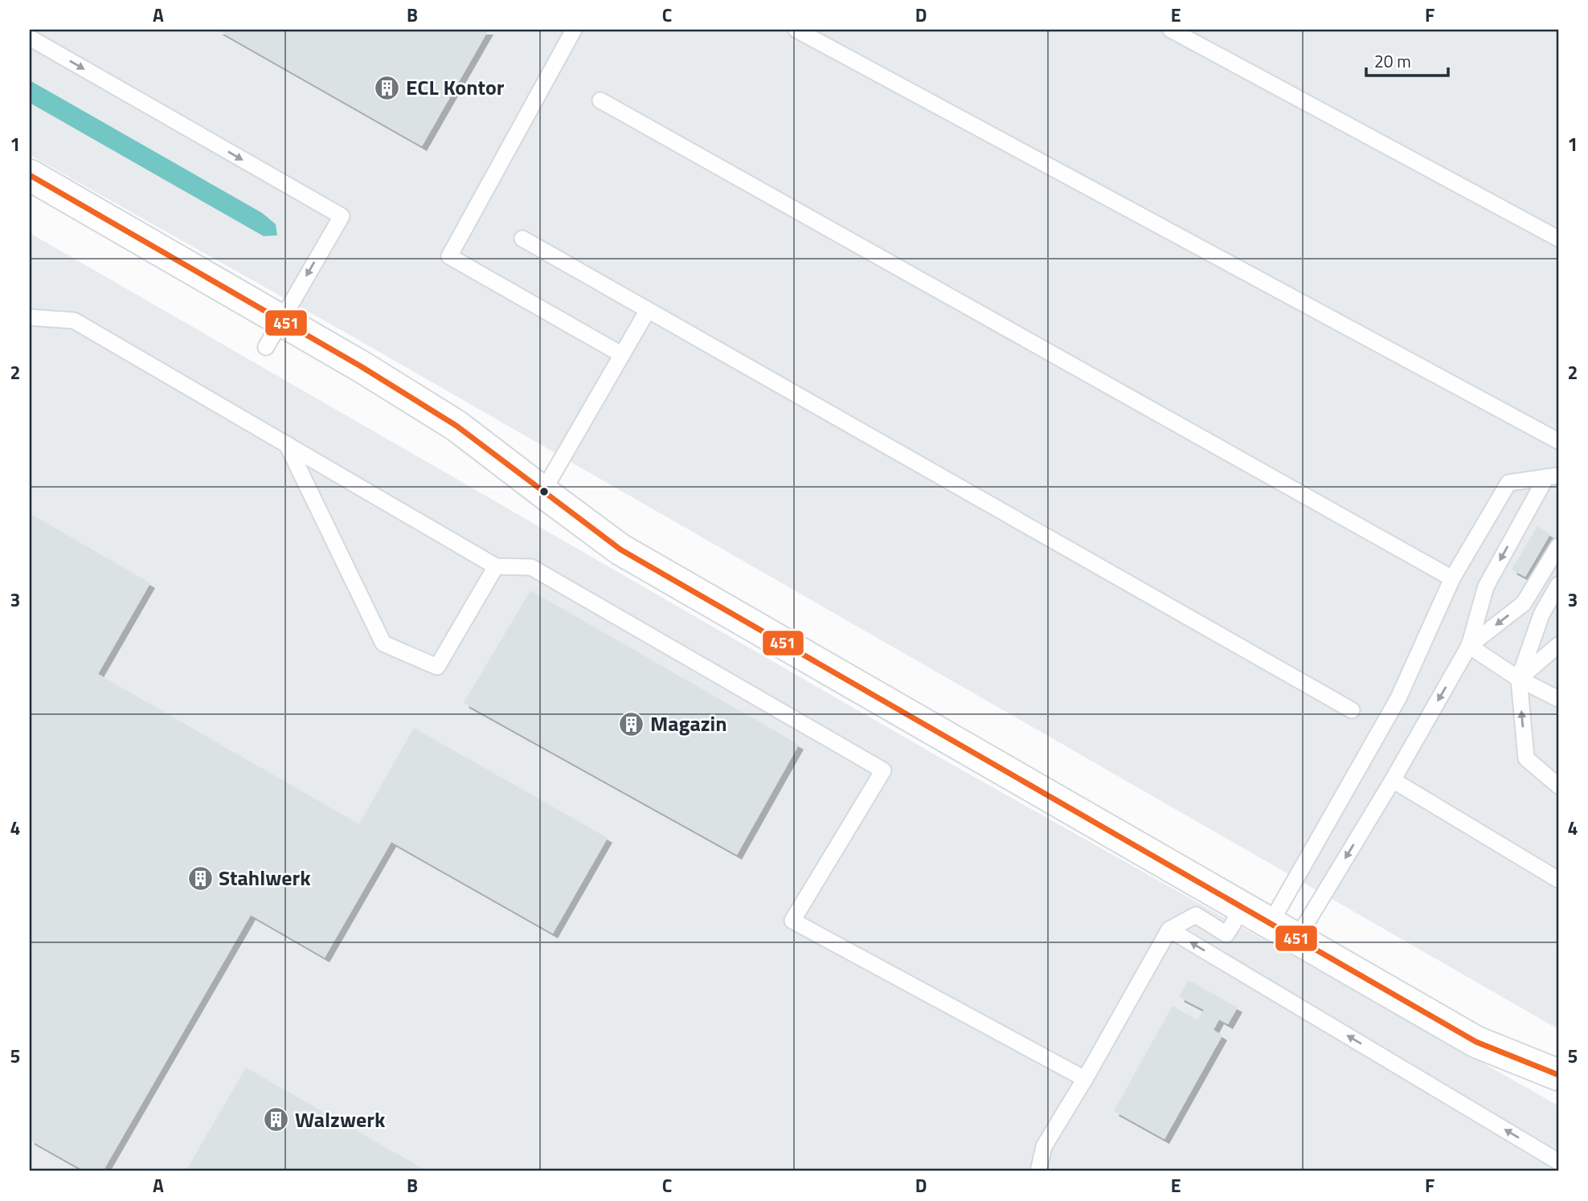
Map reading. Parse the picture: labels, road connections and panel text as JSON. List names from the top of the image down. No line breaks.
{"places":{"building":["ECL Kontor","Magazin","Stahlwerk","Walzwerk"]},"lines":["transit line 451"],"scale_bar":"20 m","grid":{"columns":["A","B","C","D","E","F"],"rows":["1","2","3","4","5"]}}
